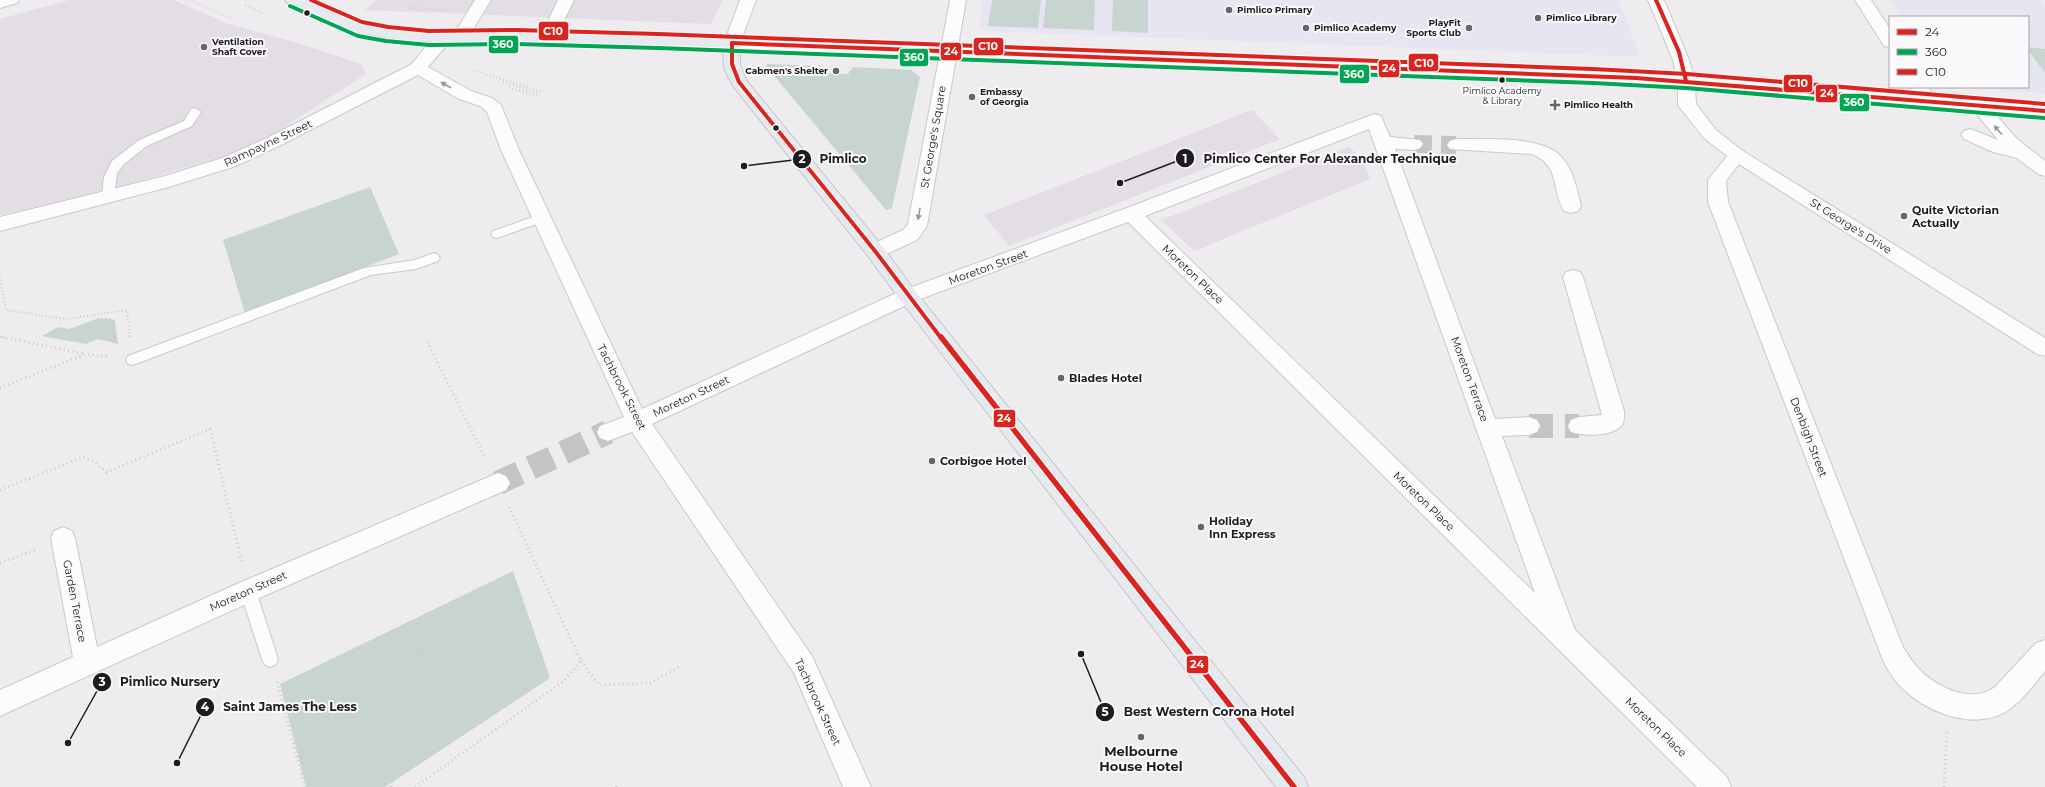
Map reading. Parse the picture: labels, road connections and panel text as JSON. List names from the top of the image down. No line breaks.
{"streets":{"street":["St George's Square","Rampayne Street","St George's Drive","Moreton Street","Moreton Place","Moreton Terrace","Tachbrook Street","Denbigh Street","Garden Terrace"]},"crossings":[["Rampayne Street","Tachbrook Street"],["St George's Drive","Denbigh Street"],["Moreton Street","Moreton Place"],["Moreton Street","Moreton Terrace"],["Moreton Street","Tachbrook Street"],["Moreton Street","Garden Terrace"],["Moreton Place","Moreton Terrace"]],"one_way":["St George's Square"],"places":{"other":["Pimlico Primary","Pimlico Library","Pimlico Academy","PlayFit Sports Club","Ventilation Shaft Cover","Cabmen's Shelter","Pimlico Academy & Library","Embassy of Georgia","Pimlico","Pimlico Center For Alexander Technique","Quite Victorian Actually","Blades Hotel","Corbigoe Hotel","Holiday Inn Express","Best Western Corona Hotel","Melbourne House Hotel","Pimlico Nursery","Saint James The Less"],"health":["Pimlico Health"]},"lines":["transit line 24","transit line C10","transit line 360"],"legend":["24","360","C10"]}
